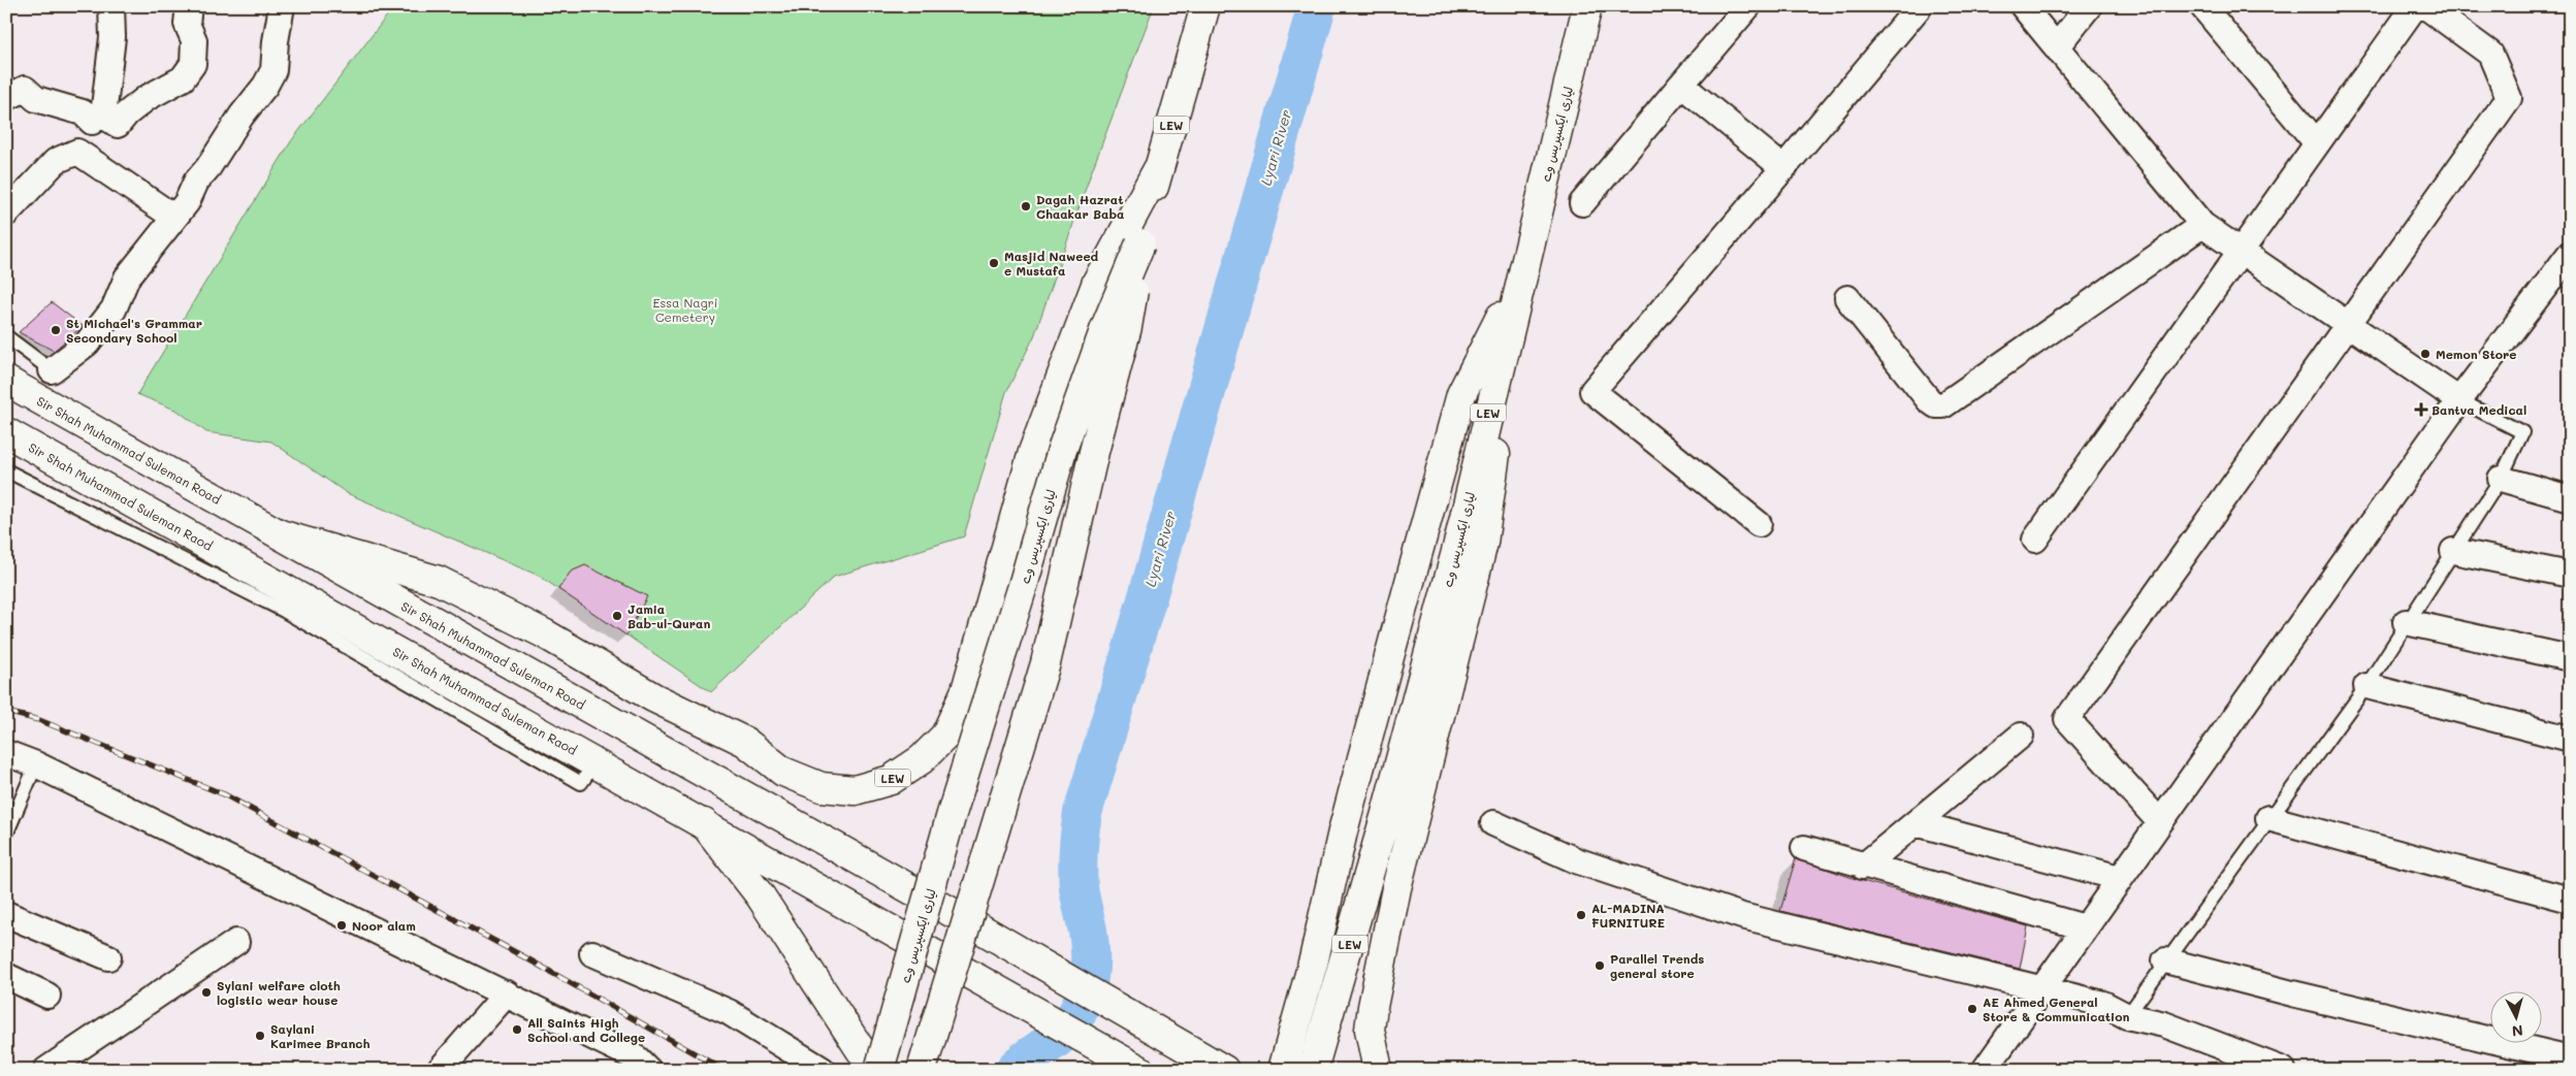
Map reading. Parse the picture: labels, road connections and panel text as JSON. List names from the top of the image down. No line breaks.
{"streets":{"highway":["LEW","لیاری ایکسپریس وے","Sir Shah Muhammad Suleman Road","Sir Shah Muhammad Suleman Raod"]},"crossings":[["LEW","لیاری ایکسپریس وے"],["LEW","Sir Shah Muhammad Suleman Road"],["LEW","Sir Shah Muhammad Suleman Raod"]],"water":["Lyari River"],"parks":["Essa Nagri Cemetery"],"places":{"other":["Dagah Hazrat Chaakar Baba","Masjid Naweed e Mustafa","St Michael's Grammar Secondary School","Memon Store","Jamia Bab-ul-Quran","AL-MADINA FURNITURE","Noor alam","Parallel Trends general store","Sylani welfare cloth logistic wear house","AE Ahmed General Store & Communication","All Saints High School and College","Saylani Karimee Branch"],"health":["Bantva Medical"]},"north":"bottom"}
